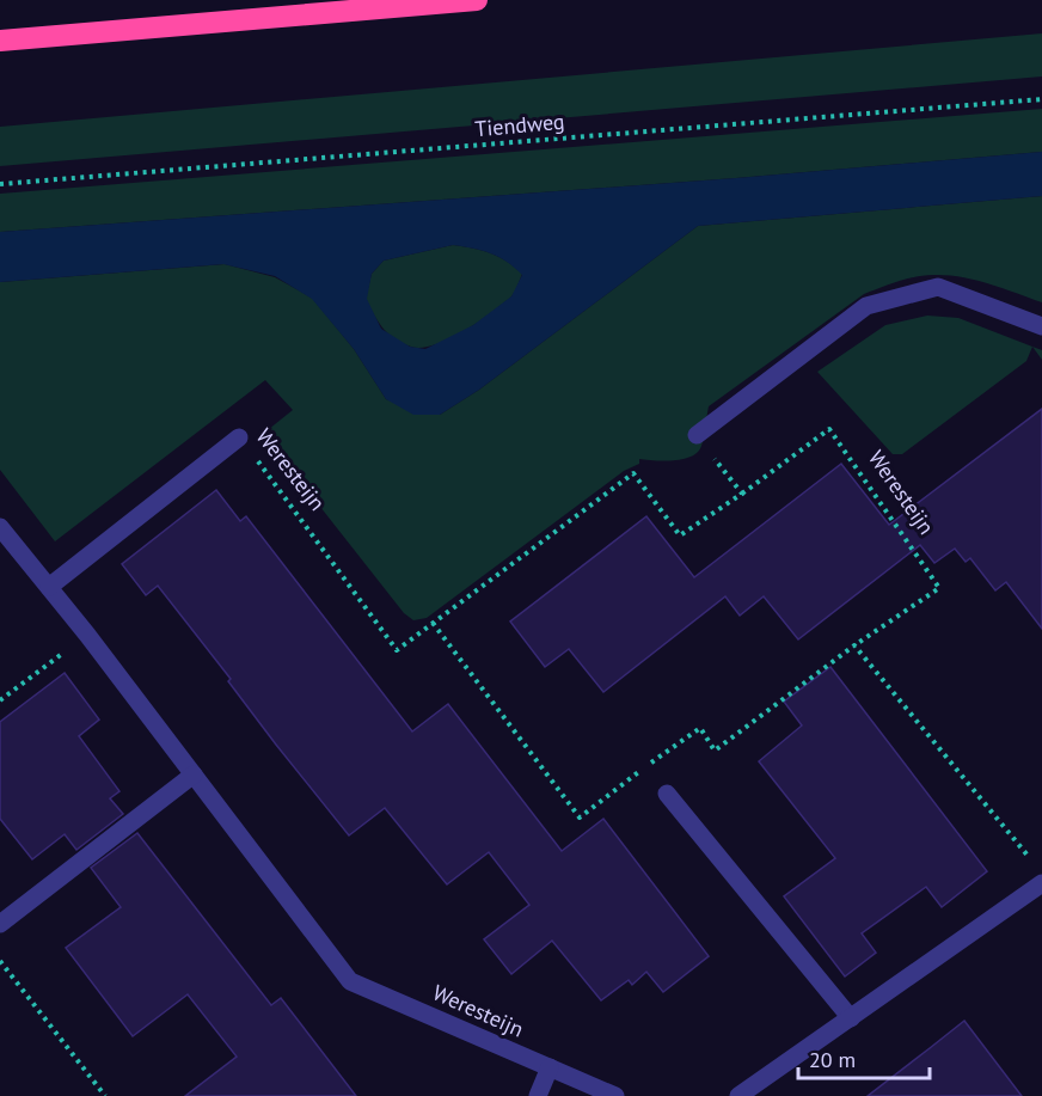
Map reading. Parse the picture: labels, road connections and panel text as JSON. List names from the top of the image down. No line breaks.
{"streets":{"street":["Weresteijn"],"path":["Tiendweg"]},"scale_bar":"20 m"}
